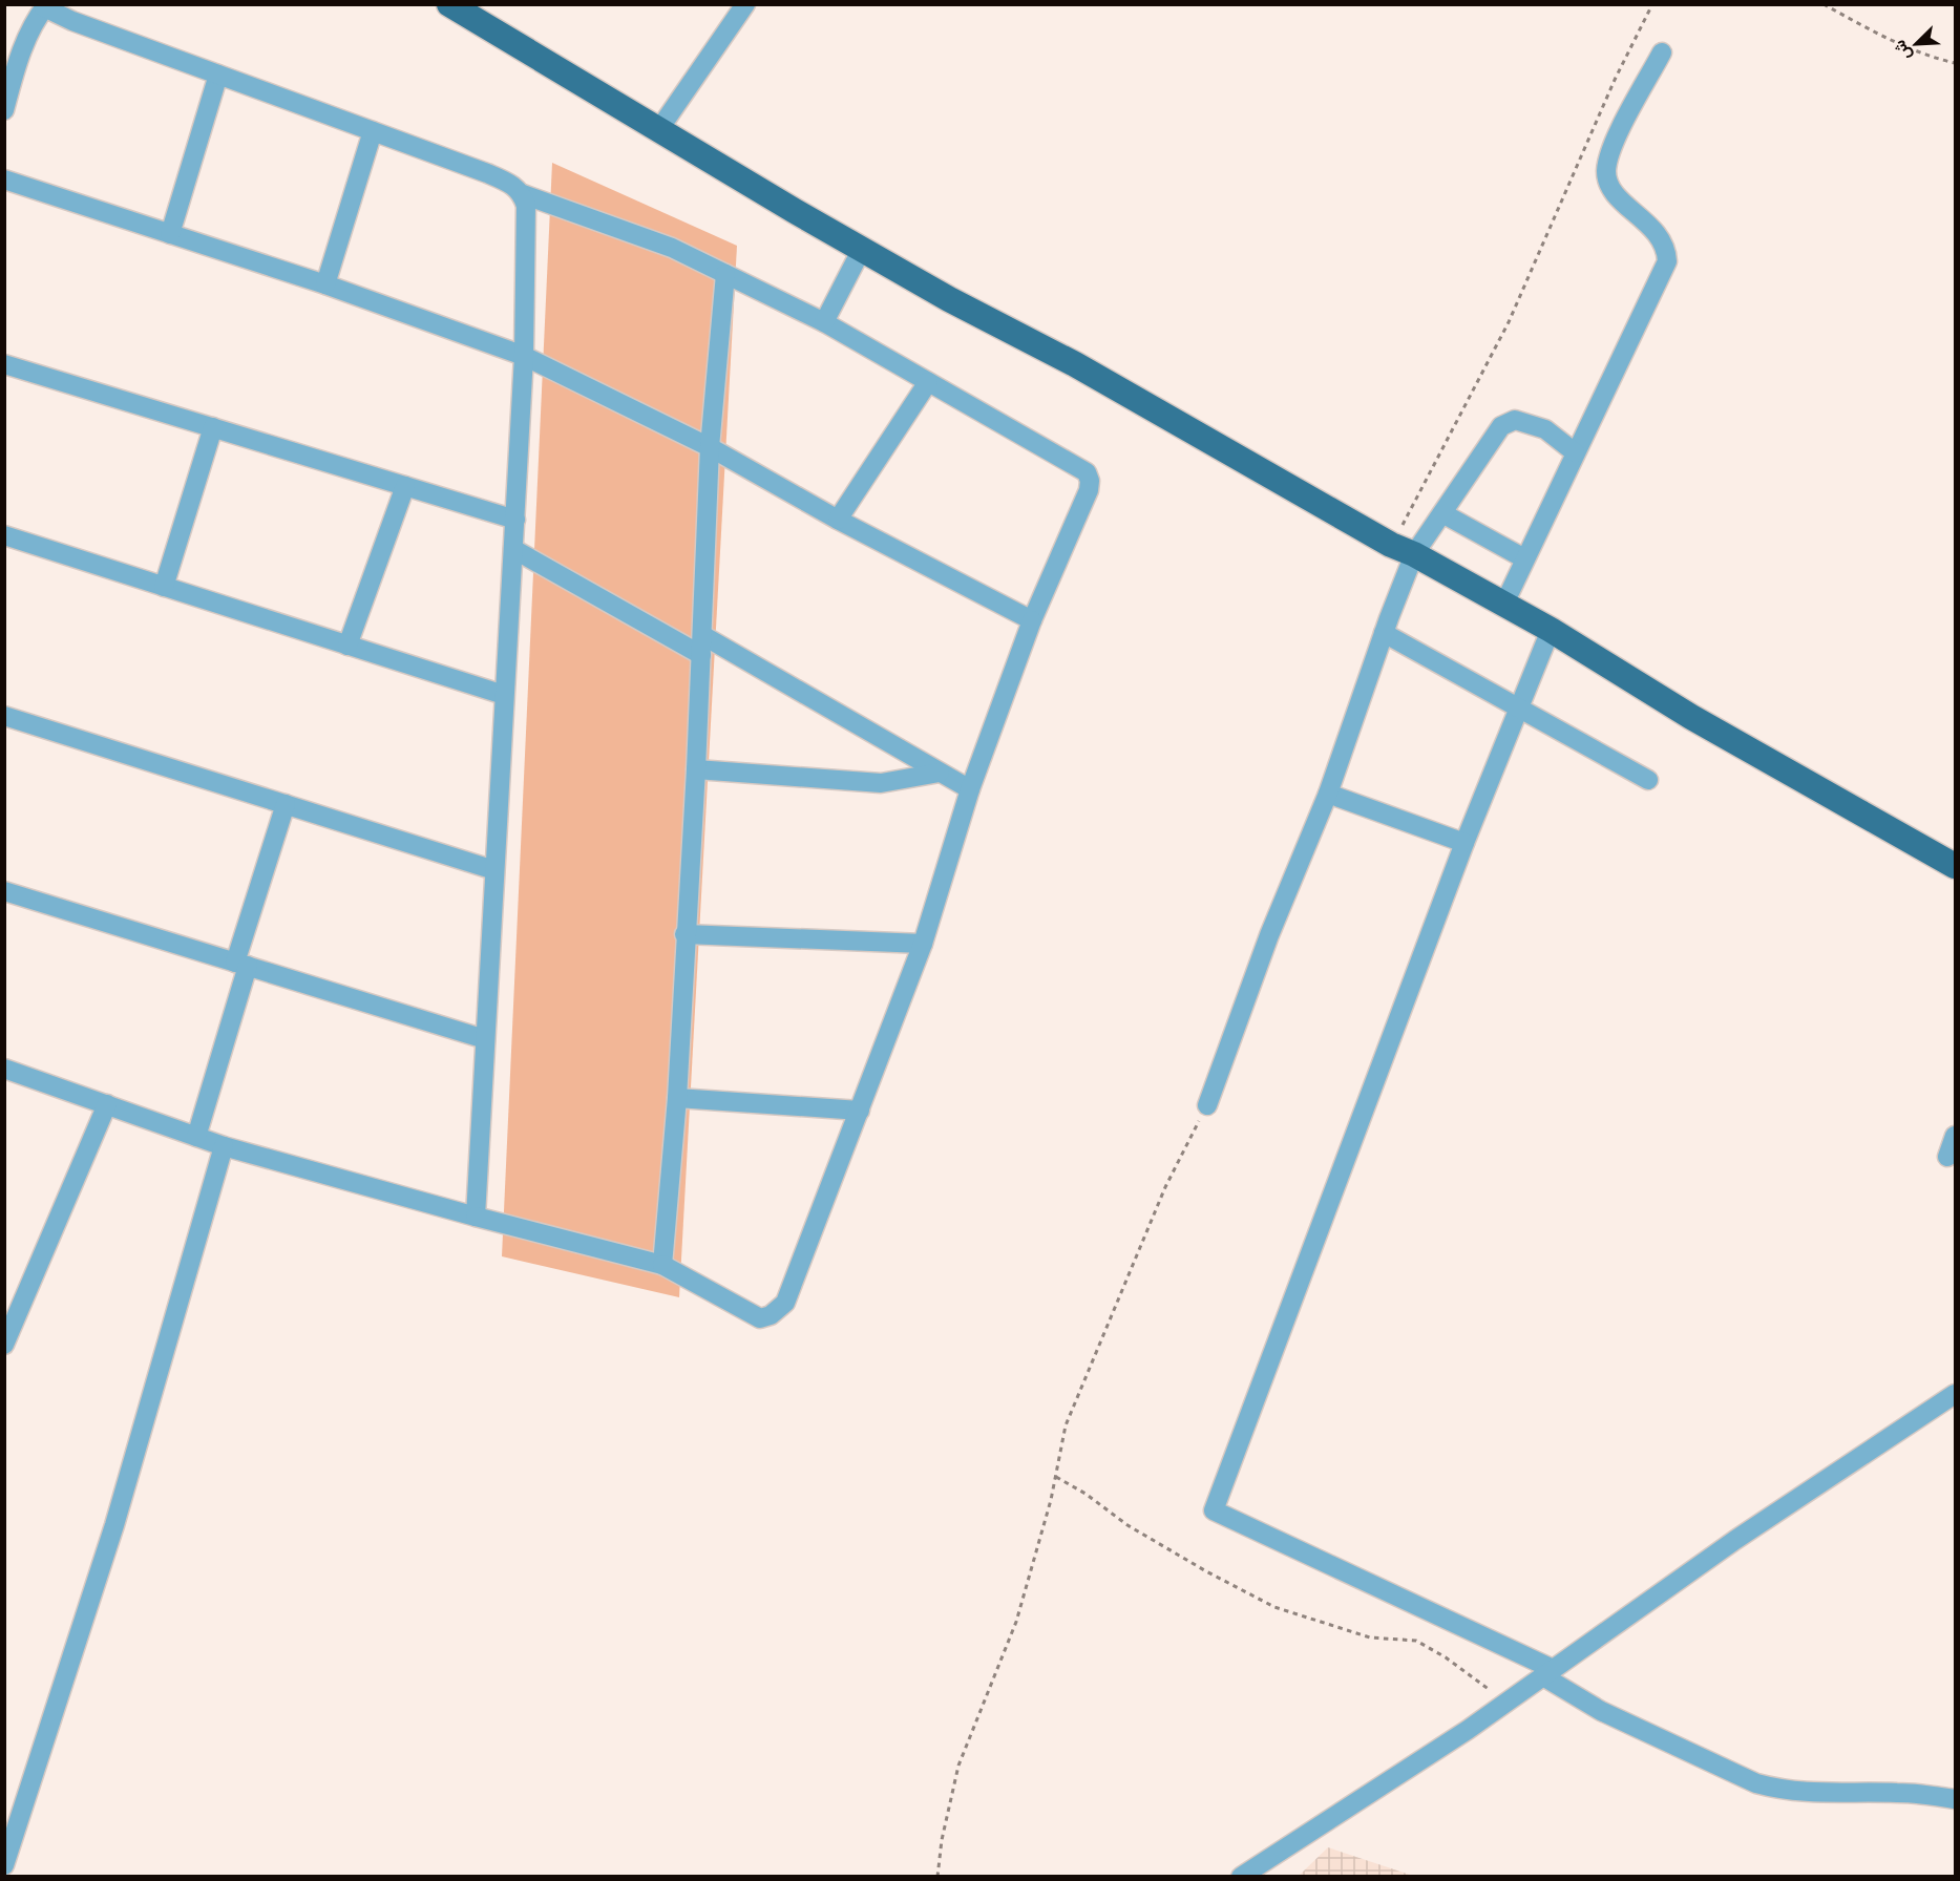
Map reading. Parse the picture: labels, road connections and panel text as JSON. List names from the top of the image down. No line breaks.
{"north":"bottom left"}
